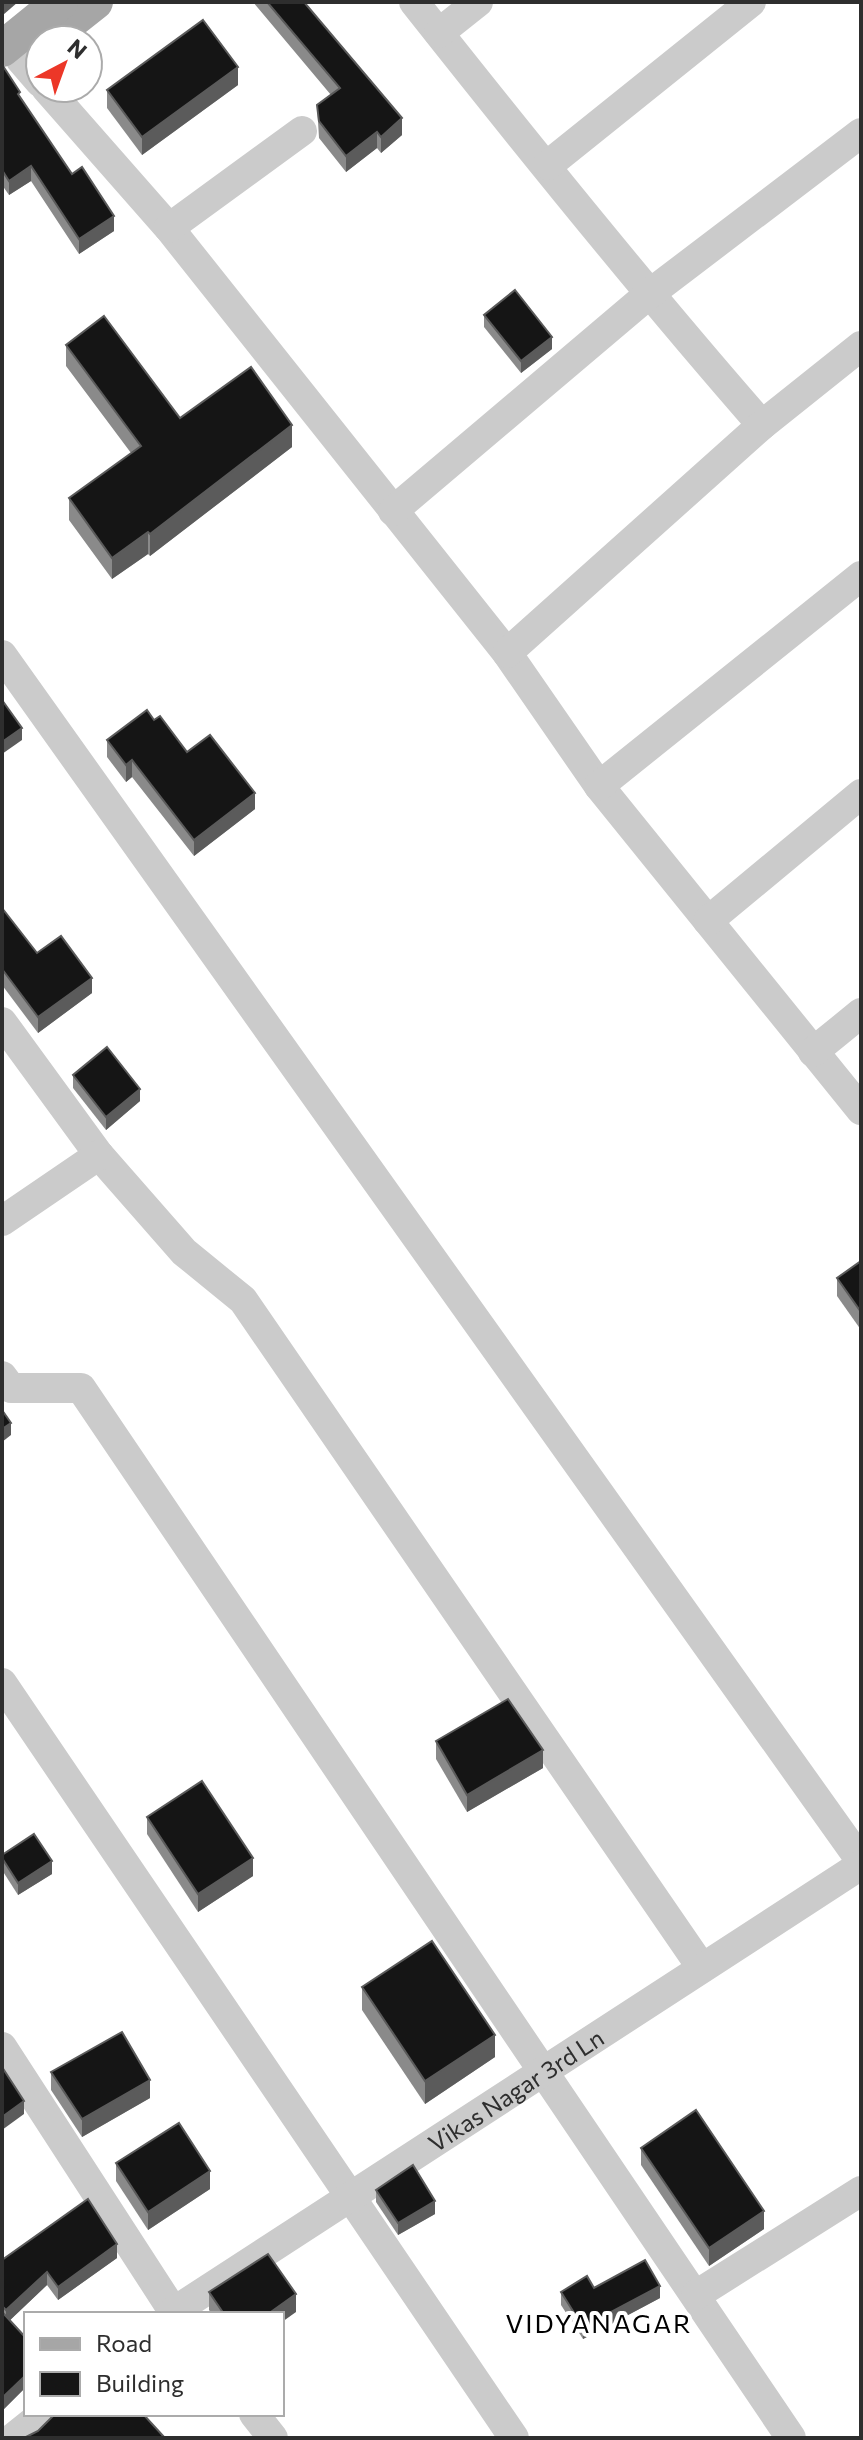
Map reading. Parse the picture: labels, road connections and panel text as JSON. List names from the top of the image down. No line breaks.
{"streets":{"street":["Vikas Nagar 3rd Ln"]},"districts":["VIDYANAGAR"],"legend":["Road","Building"],"north":"top right"}
